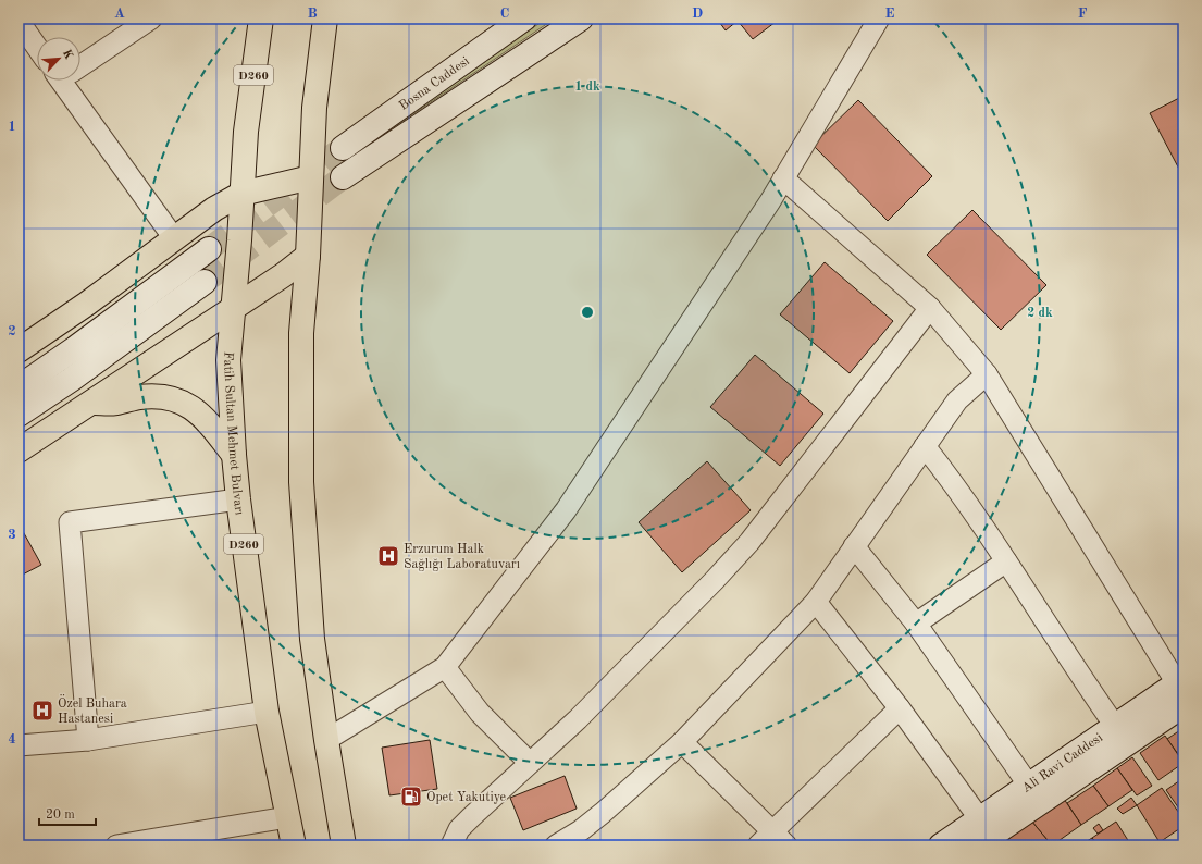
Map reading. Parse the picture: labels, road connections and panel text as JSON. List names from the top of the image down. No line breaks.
{"streets":{"highway":["D260","Fatih Sultan Mehmet Bulvarı"],"main road":["Bosna Caddesi","Ali Ravi Caddesi"]},"places":{"hospital":["Erzurum Halk Sağlığı Laboratuvarı","Özel Buhara Hastanesi"],"fuel station":["Opet Yakutiye"]},"scale_bar":"20 m","north":"top right","grid":{"columns":["A","B","C","D","E","F"],"rows":["1","2","3","4"]},"rings":["1 dk","2 dk"]}
